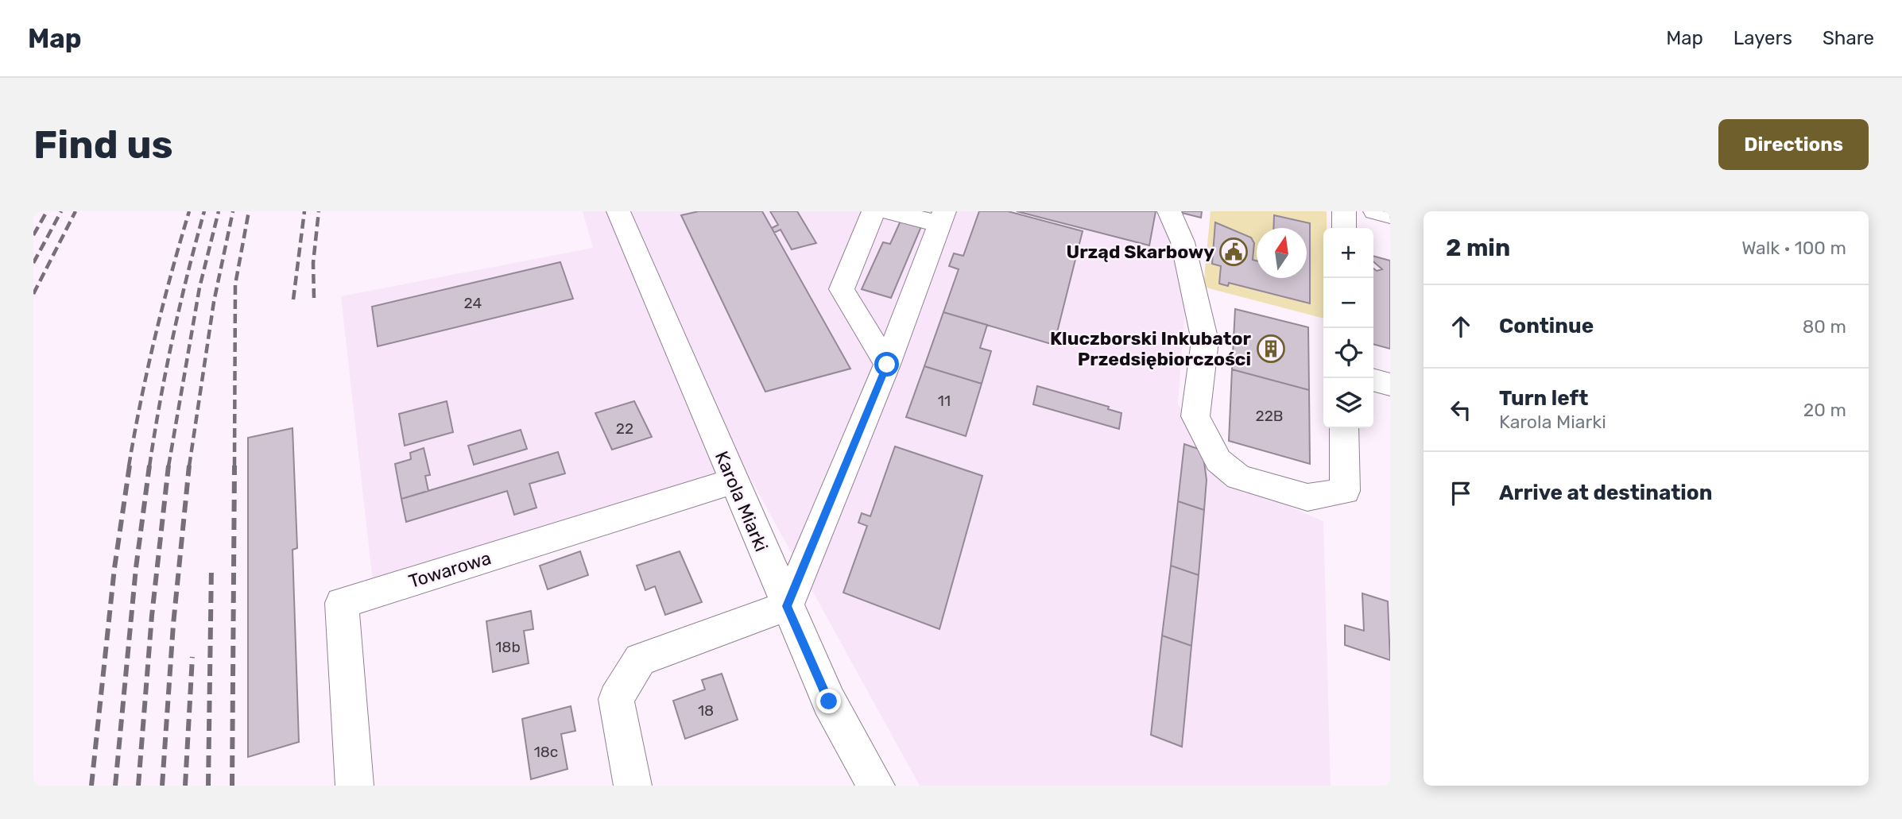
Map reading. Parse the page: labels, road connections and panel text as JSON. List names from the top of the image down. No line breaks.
{"streets":{"street":["Karola Miarki","Towarowa"]},"crossings":[["Karola Miarki","Towarowa"]],"places":{"public building":["Urząd Skarbowy"],"building":["Kluczborski Inkubator Przedsiębiorczości"]},"house_numbers":["24","11","22B","22","18b","18","18c"],"north":"top","page":{"header":"Map","nav":["Map","Layers","Share"],"buttons":"Directions","title":"Find us","heading":["2 min","Walk · 100 m"],"map_buttons":["+","−"],"list":[["Continue","80 m"],["Turn left","Karola Miarki","20 m"],"Arrive at destination"]}}
